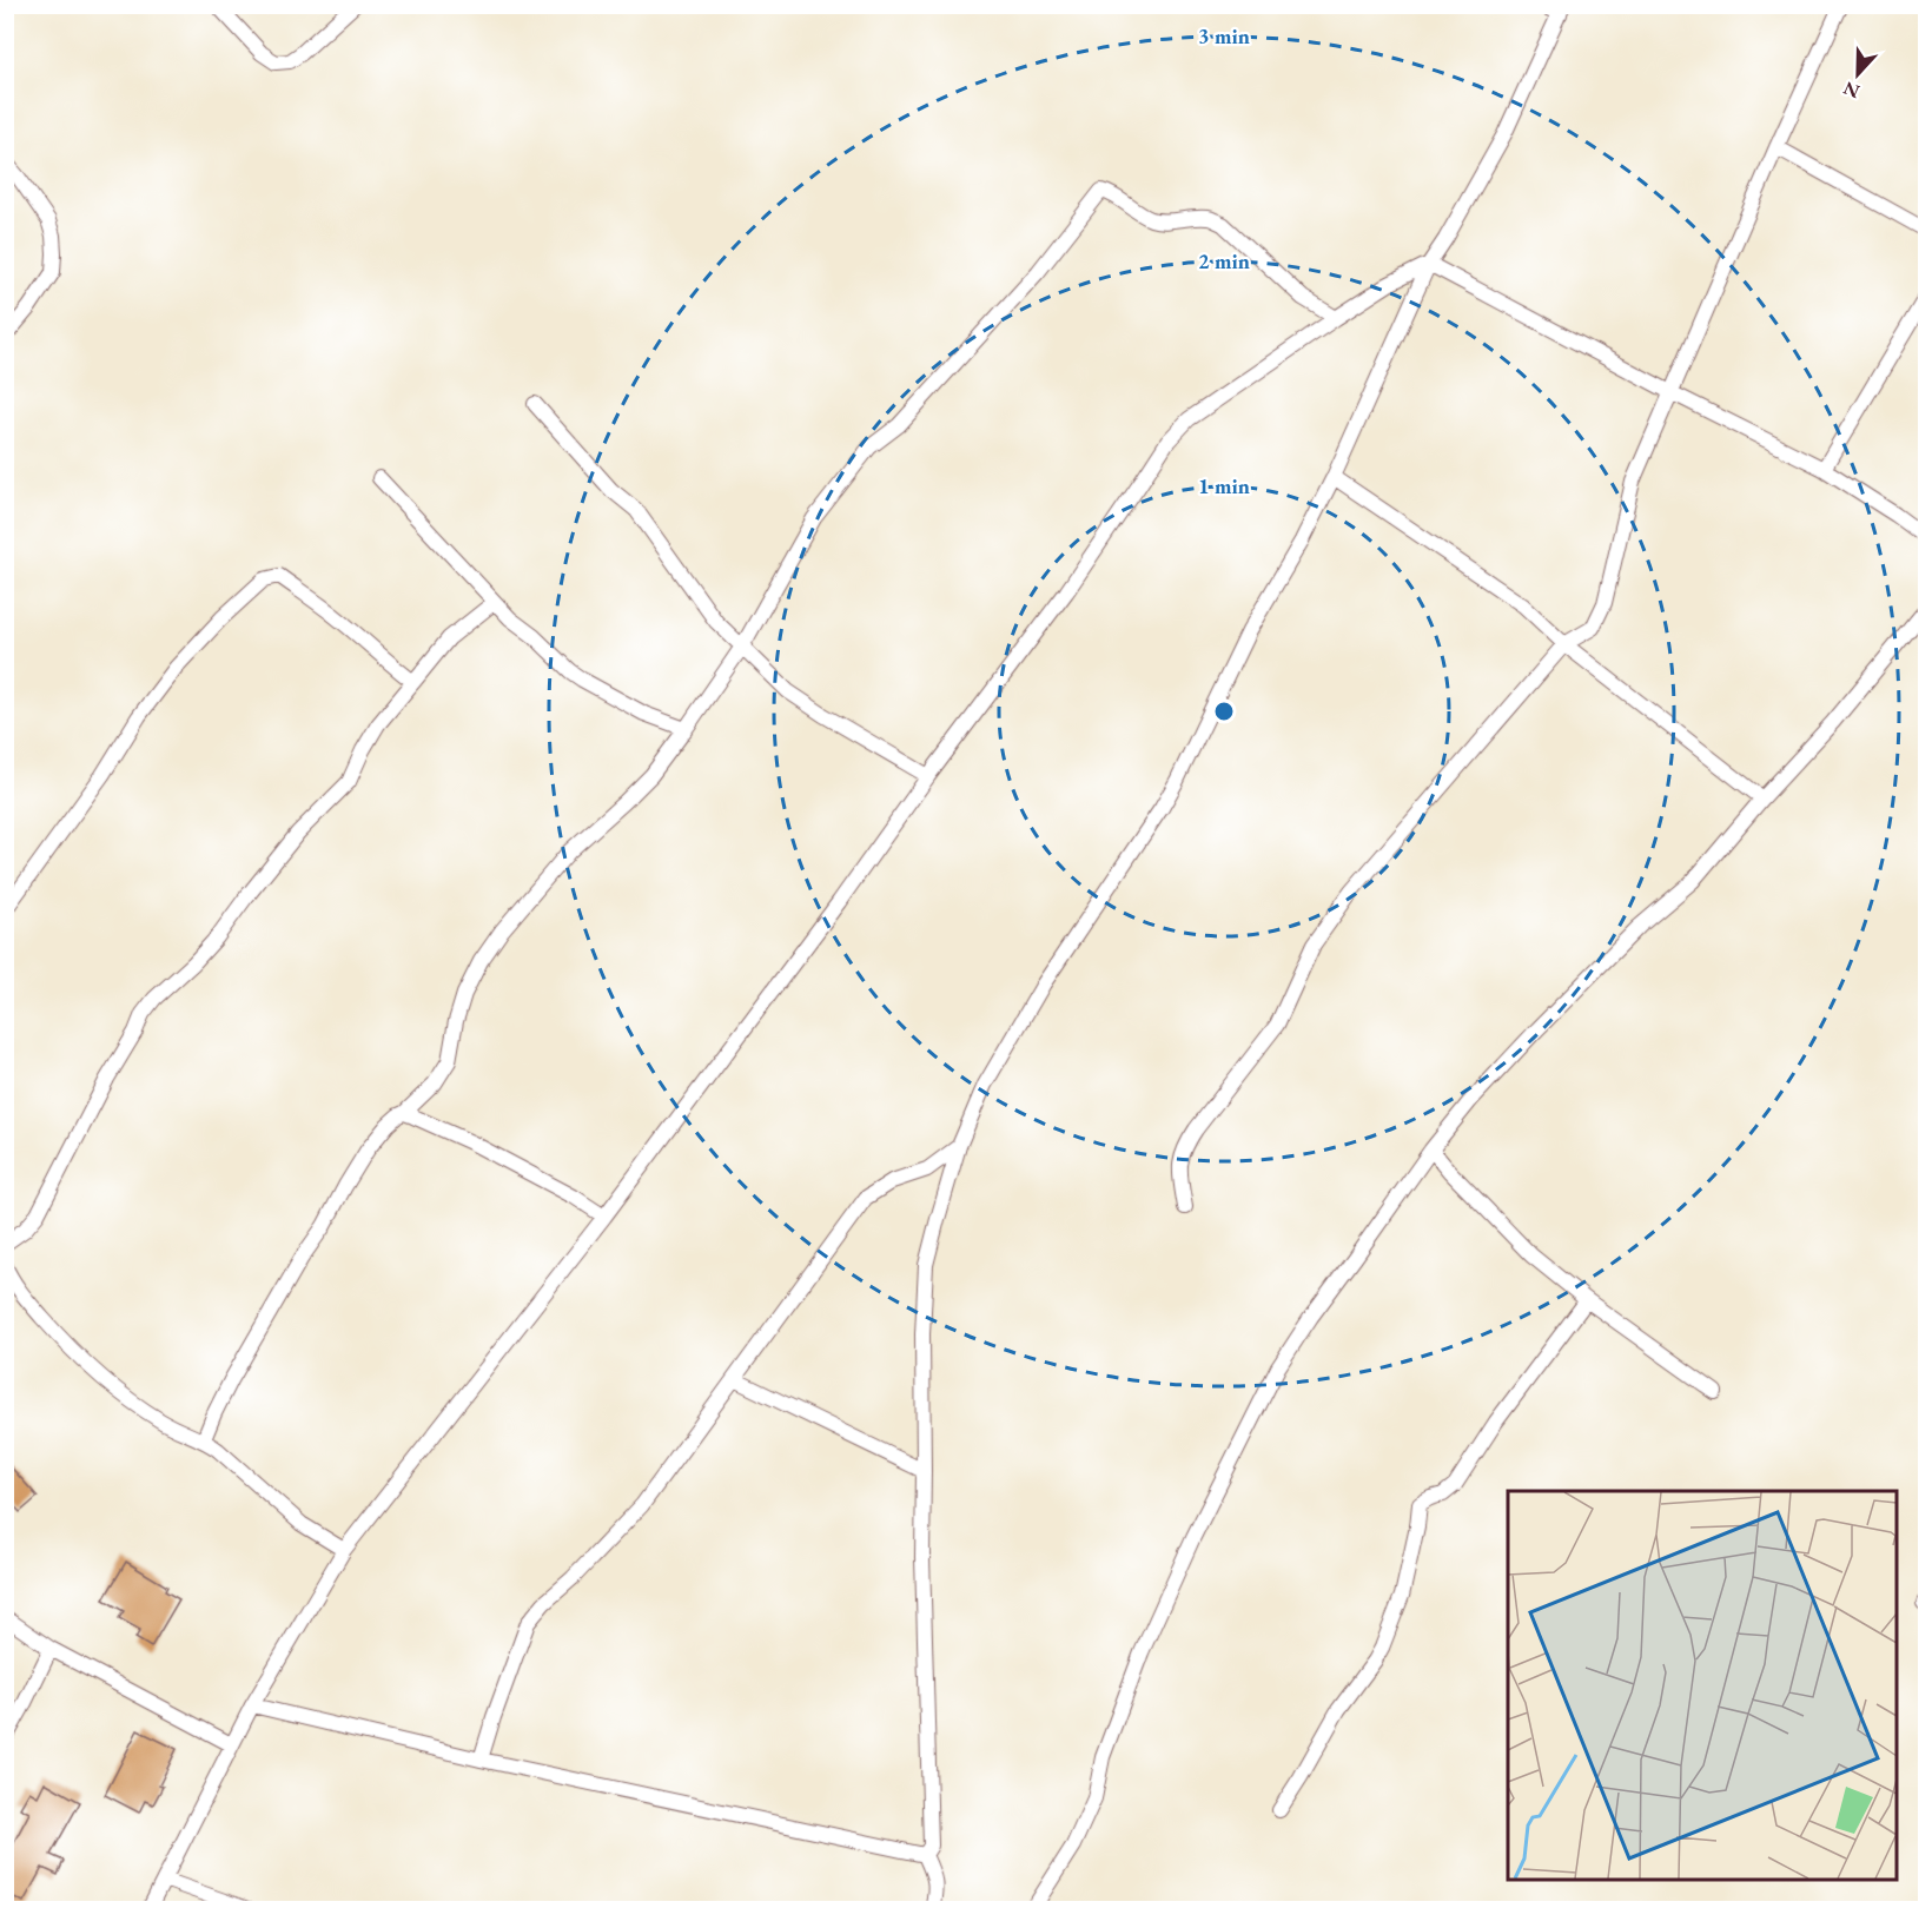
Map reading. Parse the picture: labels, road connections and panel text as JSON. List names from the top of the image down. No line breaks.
{"north":"bottom","rings":["3 min","2 min","1 min"]}
